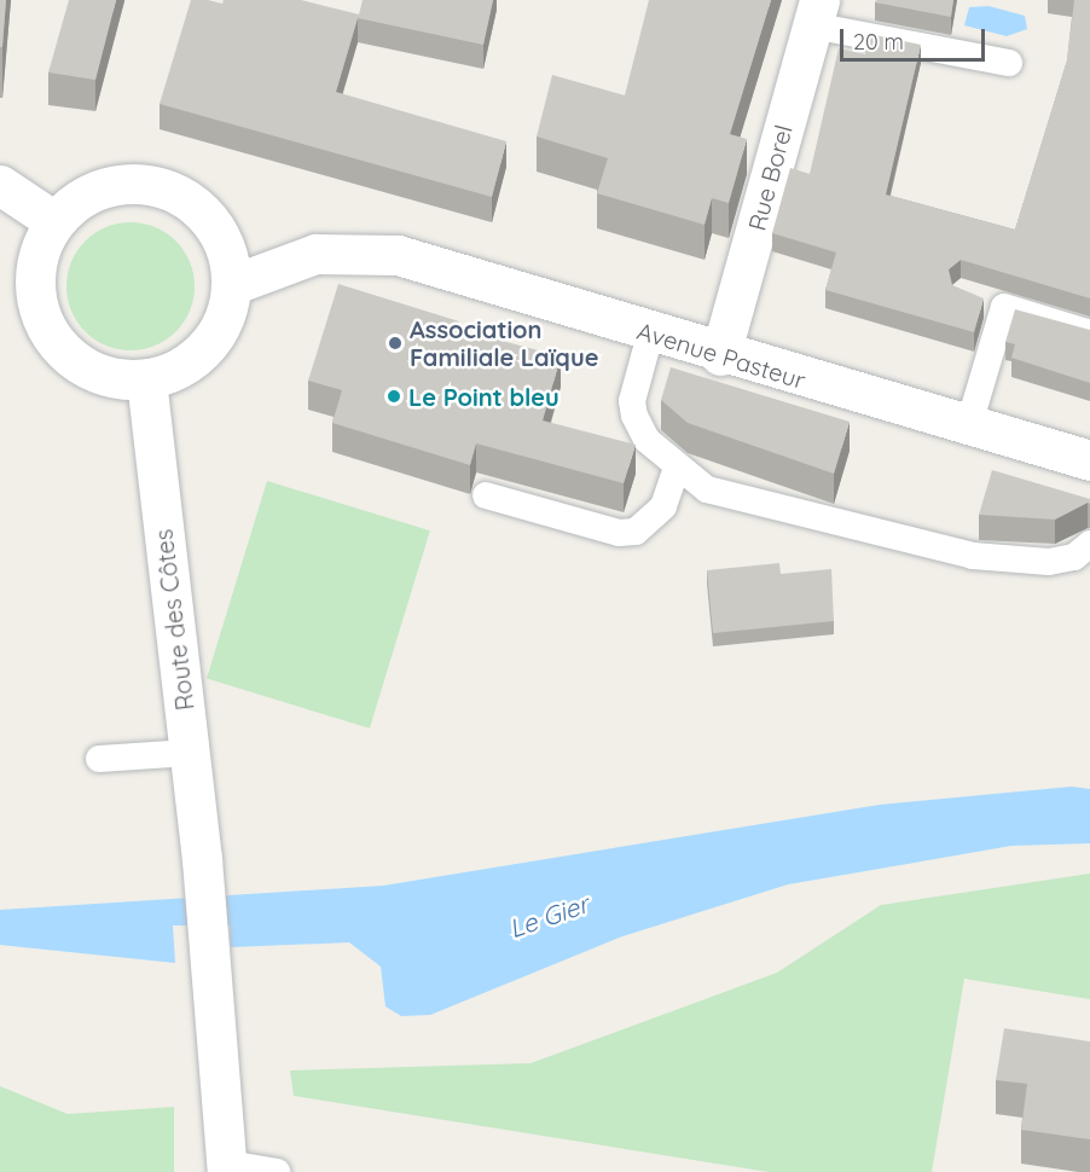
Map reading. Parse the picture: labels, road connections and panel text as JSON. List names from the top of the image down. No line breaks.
{"streets":{"main road":["Rue Borel","Avenue Pasteur","Route des Côtes"]},"crossings":[["Rue Borel","Avenue Pasteur"],["Avenue Pasteur","Route des Côtes"]],"water":["Le Gier"],"places":["Association Familiale Laïque","Le Point bleu"],"scale_bar":"20 m"}
